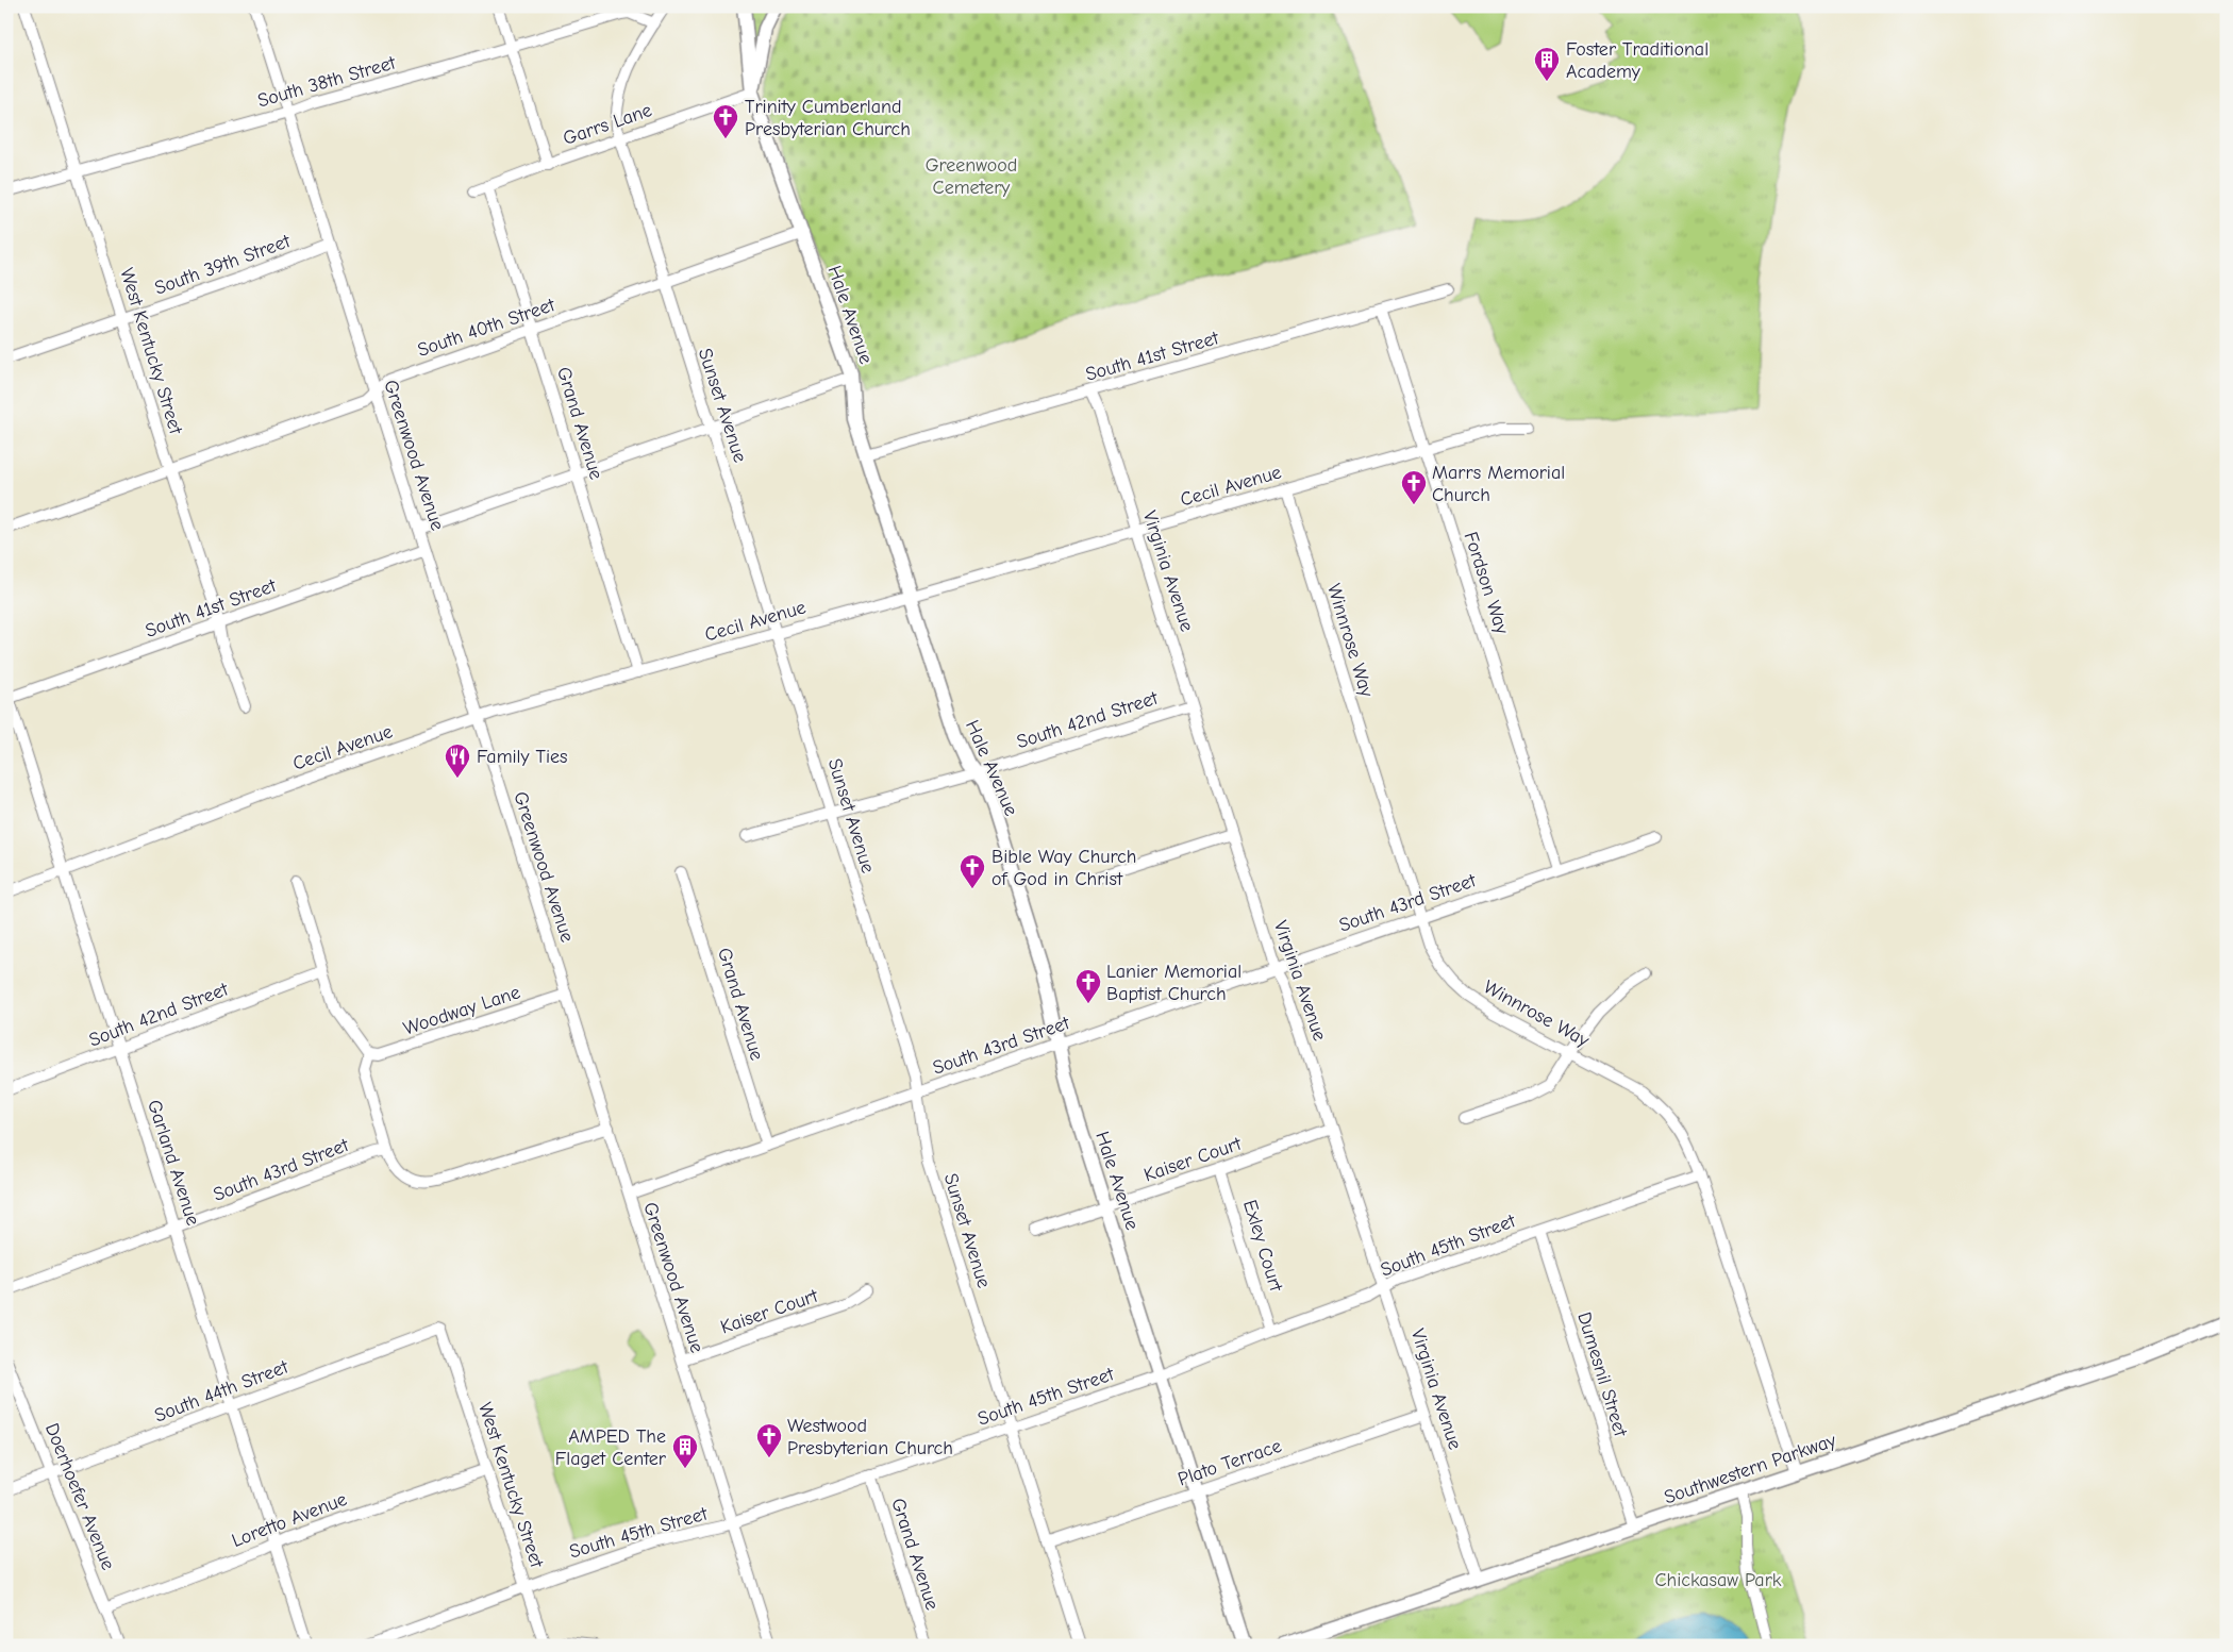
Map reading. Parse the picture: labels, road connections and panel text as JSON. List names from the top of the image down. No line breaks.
{"streets":{"street":["South 38th Street","Garrs Lane","South 39th Street","Hale Avenue","South 40th Street","West Kentucky Street","South 41st Street","Sunset Avenue","Grand Avenue","Greenwood Avenue","Cecil Avenue","Virginia Avenue","Fordson Way","Winnrose Way","South 42nd Street","South 43rd Street","Woodway Lane","Kaiser Court","Garland Avenue","Exley Court","South 45th Street","Dumesnil Street","South 44th Street","Plato Terrace","Southwestern Parkway","Doerhoefer Avenue","Loretto Avenue"]},"crossings":[["South 38th Street","West Kentucky Street"],["South 38th Street","Sunset Avenue"],["South 38th Street","Greenwood Avenue"],["Garrs Lane","Hale Avenue"],["Garrs Lane","Sunset Avenue"],["Garrs Lane","Grand Avenue"],["South 39th Street","West Kentucky Street"],["South 39th Street","Greenwood Avenue"],["Hale Avenue","South 40th Street"],["Hale Avenue","South 41st Street"],["Hale Avenue","Cecil Avenue"],["Hale Avenue","South 42nd Street"],["Hale Avenue","South 43rd Street"],["Hale Avenue","Kaiser Court"],["Hale Avenue","South 45th Street"],["Hale Avenue","Plato Terrace"],["South 40th Street","West Kentucky Street"],["South 40th Street","Sunset Avenue"],["South 40th Street","Grand Avenue"],["South 40th Street","Greenwood Avenue"],["West Kentucky Street","South 41st Street"],["West Kentucky Street","South 45th Street"],["West Kentucky Street","South 44th Street"],["West Kentucky Street","Loretto Avenue"],["South 41st Street","Greenwood Avenue"],["South 41st Street","Virginia Avenue"],["South 41st Street","Fordson Way"],["South 41st Street","Garland Avenue"],["Sunset Avenue","Cecil Avenue"],["Sunset Avenue","South 42nd Street"],["Sunset Avenue","South 43rd Street"],["Sunset Avenue","South 45th Street"],["Sunset Avenue","Plato Terrace"],["Grand Avenue","Cecil Avenue"],["Grand Avenue","South 43rd Street"],["Grand Avenue","South 45th Street"],["Greenwood Avenue","Cecil Avenue"],["Greenwood Avenue","South 43rd Street"],["Greenwood Avenue","Woodway Lane"],["Greenwood Avenue","Kaiser Court"],["Greenwood Avenue","South 45th Street"],["Cecil Avenue","Virginia Avenue"],["Cecil Avenue","Fordson Way"],["Cecil Avenue","Winnrose Way"],["Cecil Avenue","Garland Avenue"],["Virginia Avenue","South 42nd Street"],["Virginia Avenue","South 43rd Street"],["Virginia Avenue","Kaiser Court"],["Virginia Avenue","South 45th Street"],["Virginia Avenue","Plato Terrace"],["Virginia Avenue","Southwestern Parkway"],["Fordson Way","South 43rd Street"],["Winnrose Way","South 43rd Street"],["Winnrose Way","South 45th Street"],["Winnrose Way","Southwestern Parkway"],["South 42nd Street","Garland Avenue"],["South 43rd Street","Garland Avenue"],["Kaiser Court","Exley Court"],["Garland Avenue","South 44th Street"],["Garland Avenue","Loretto Avenue"],["Exley Court","South 45th Street"],["South 45th Street","Dumesnil Street"],["Dumesnil Street","Southwestern Parkway"],["South 44th Street","Doerhoefer Avenue"],["Doerhoefer Avenue","Loretto Avenue"]],"parks":["Greenwood Cemetery","Chickasaw Park"],"places":{"building":["Foster Traditional Academy","AMPED The Flaget Center"],"church":["Trinity Cumberland Presbyterian Church","Marrs Memorial Church","Bible Way Church of God in Christ","Lanier Memorial Baptist Church","Westwood Presbyterian Church"],"restaurant":["Family Ties"]}}
